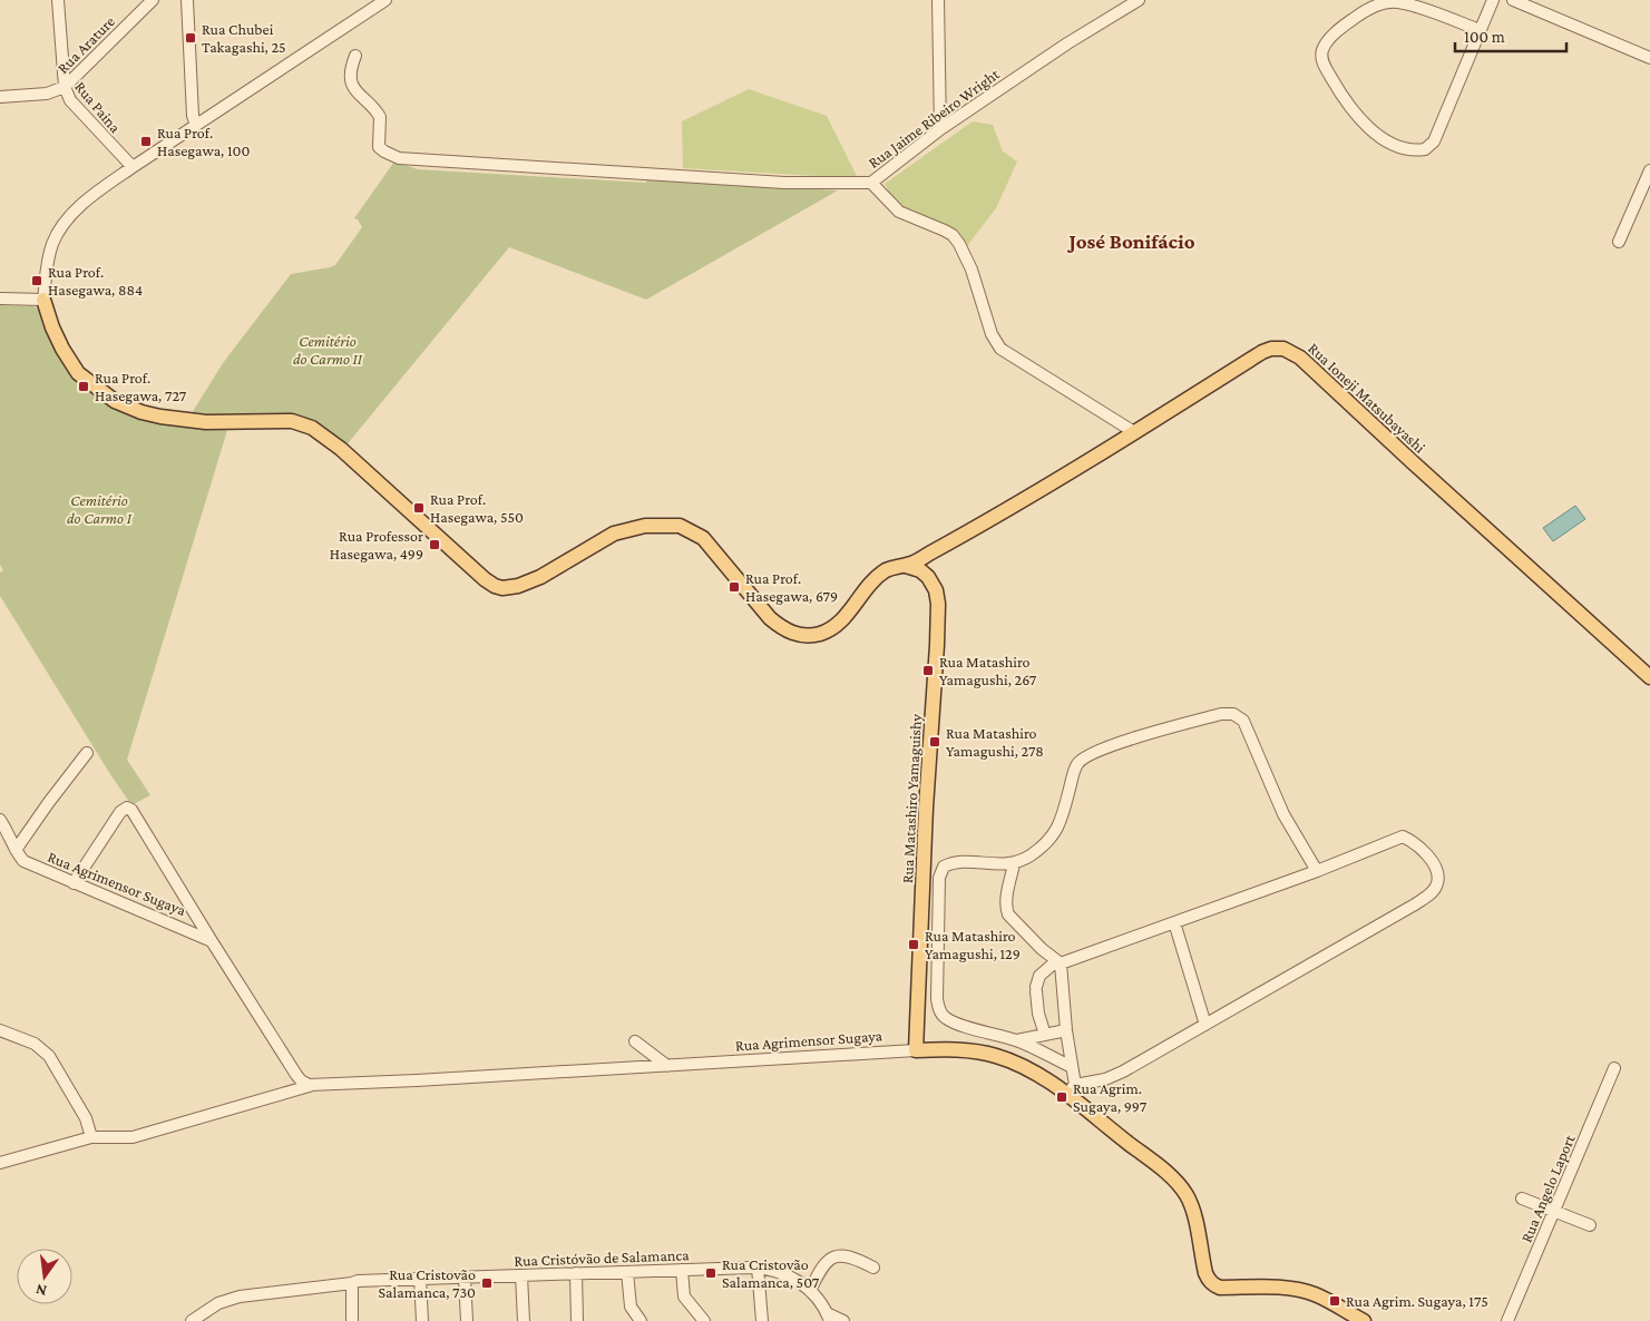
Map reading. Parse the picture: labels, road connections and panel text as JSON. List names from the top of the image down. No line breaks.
{"streets":{"main road":["Rua Ioneji Matsubayashi","Rua Matashiro Yamaguishy","Rua Agrimensor Sugaya"],"street":["Rua Arature","Rua Paina","Rua Jaime Ribeiro Wright","Rua Angelo Laport","Rua Cristóvão de Salamanca"]},"crossings":[["Rua Arature","Rua Paina"],["Rua Jaime Ribeiro Wright","Rua Ioneji Matsubayashi"],["Rua Ioneji Matsubayashi","Rua Matashiro Yamaguishy"],["Rua Matashiro Yamaguishy","Rua Agrimensor Sugaya"]],"districts":["José Bonifácio"],"parks":["Cemitério do Carmo II","Cemitério do Carmo I"],"places":{"transit":["Rua Chubei Takagashi, 25","Rua Prof. Hasegawa, 100","Rua Prof. Hasegawa, 884","Rua Prof. Hasegawa, 727","Rua Prof. Hasegawa, 550","Rua Professor Hasegawa, 499","Rua Prof. Hasegawa, 679","Rua Matashiro Yamagushi, 267","Rua Matashiro Yamagushi, 278","Rua Matashiro Yamagushi, 129","Rua Agrim. Sugaya, 997","Rua Cristovão Salamanca, 507","Rua Cristovão Salamanca, 730","Rua Agrim. Sugaya, 175"]},"scale_bar":"100 m","north":"bottom"}
